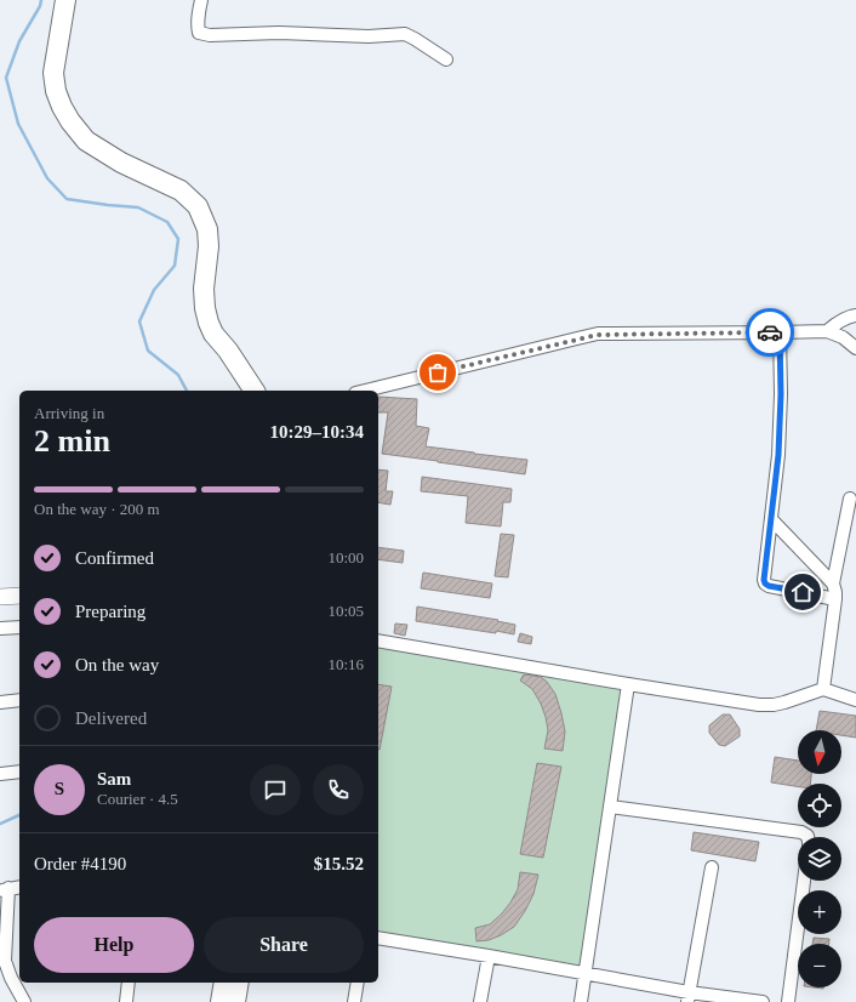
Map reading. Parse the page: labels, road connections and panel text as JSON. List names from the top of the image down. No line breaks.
{"north":"bottom","page":{"heading":["2 min","Arriving in","10:29–10:34"],"panel":["Sam","Courier · 4.5","Order #4190","$15.52"],"bar":"On the way · 200 m","list":[["Confirmed","10:00"],["Preparing","10:05"],["On the way","10:16"],"Delivered"],"map_buttons":["+","−"],"round":"S","buttons":["Help","Share"]}}
